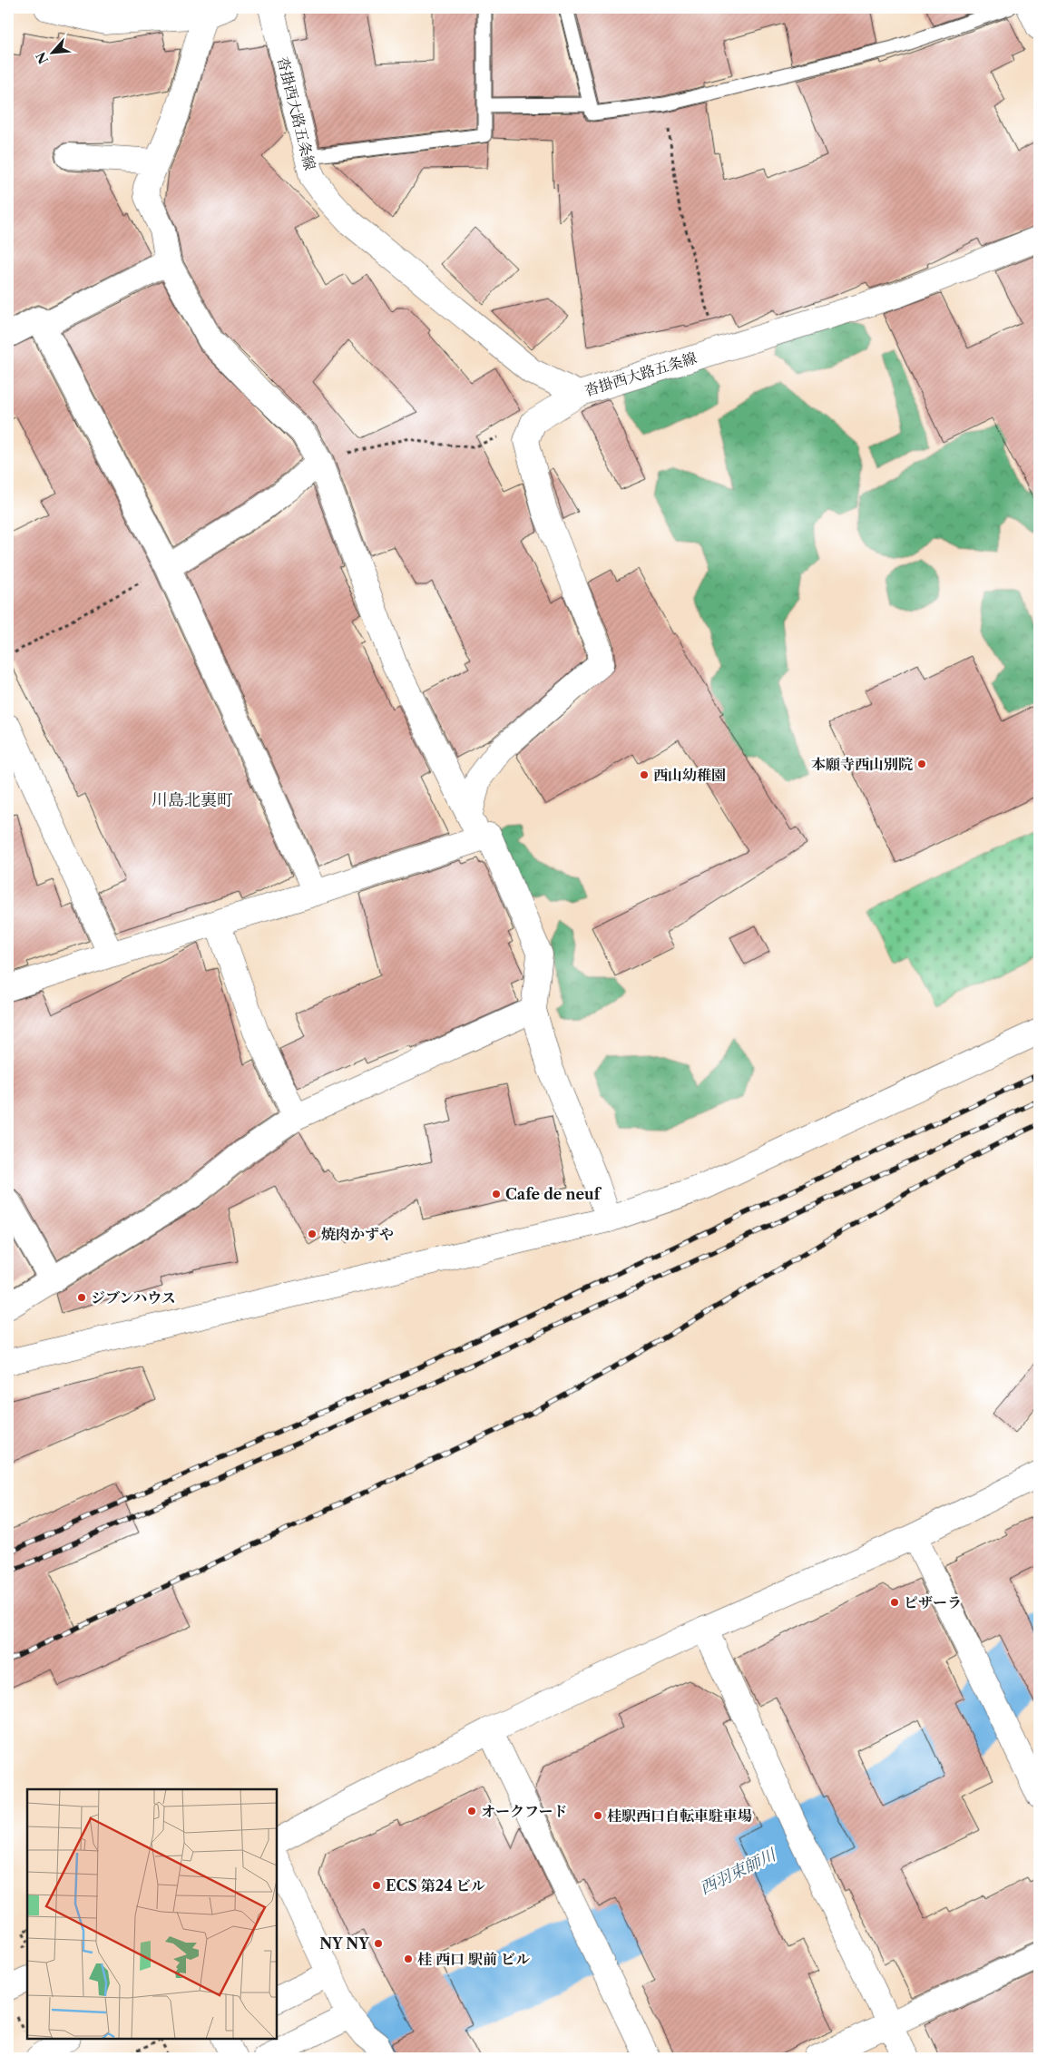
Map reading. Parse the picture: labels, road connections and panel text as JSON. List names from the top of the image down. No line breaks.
{"streets":{"street":["沓掛西大路五条線"]},"districts":["川島北裏町"],"water":["西羽束師川"],"places":["本願寺西山別院","西山幼稚園","Cafe de neuf","焼肉かずや","ジブンハウス","ピザーラ","オークフード","桂駅西口自転車駐車場","ECS 第24 ビル","NY NY","桂 西口 駅前 ビル"],"north":"bottom left"}
